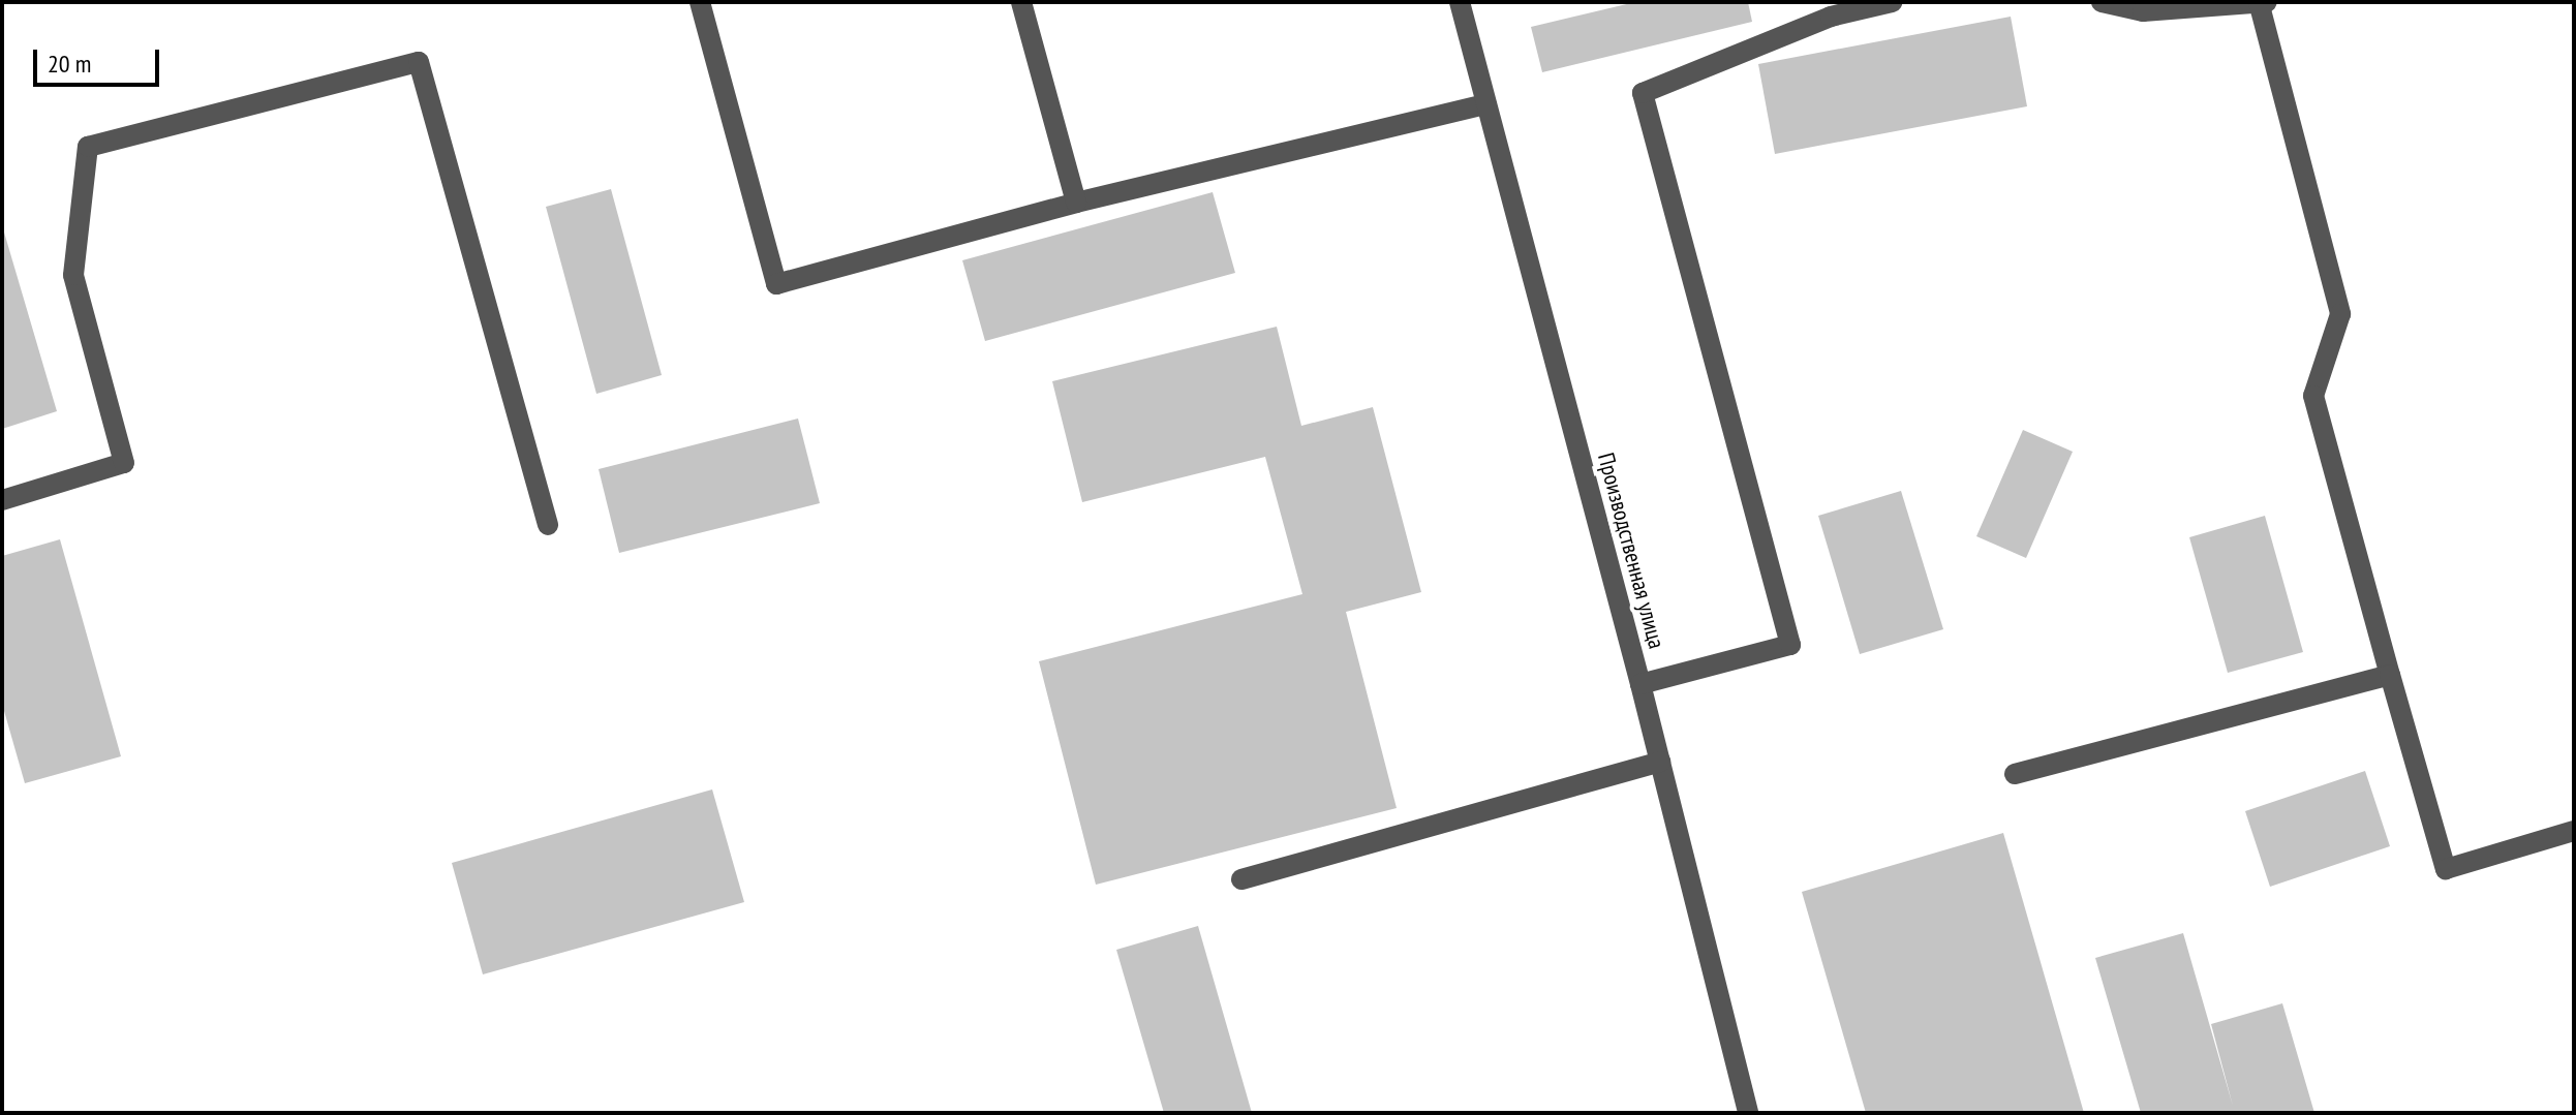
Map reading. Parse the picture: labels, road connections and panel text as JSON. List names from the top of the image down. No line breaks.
{"streets":{"street":["Производственная улица"]},"scale_bar":"20 m"}
